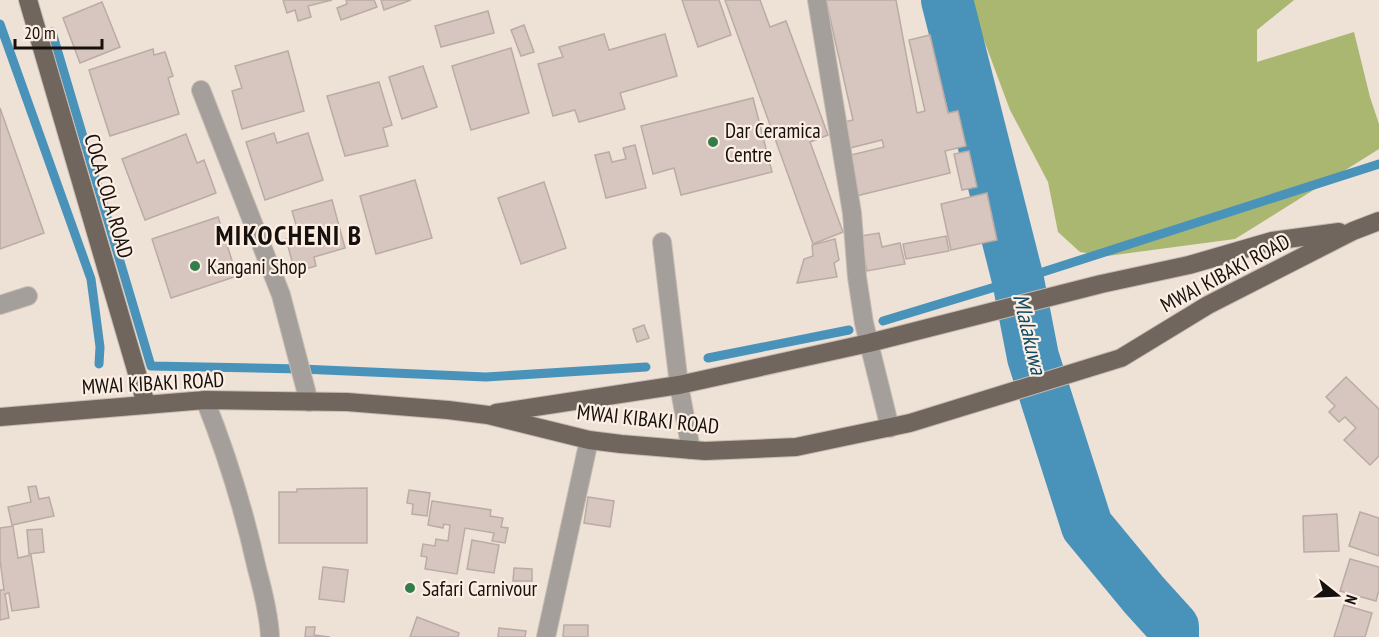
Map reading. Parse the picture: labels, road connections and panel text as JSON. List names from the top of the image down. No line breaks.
{"streets":{"main road":["COCA COLA ROAD","MWAI KIBAKI ROAD"]},"crossings":[["COCA COLA ROAD","MWAI KIBAKI ROAD"]],"districts":["MIKOCHENI B"],"water":["Mlalakuwa"],"places":["Dar Ceramica Centre","Kangani Shop","Safari Carnivour"],"scale_bar":"20 m","north":"right"}
